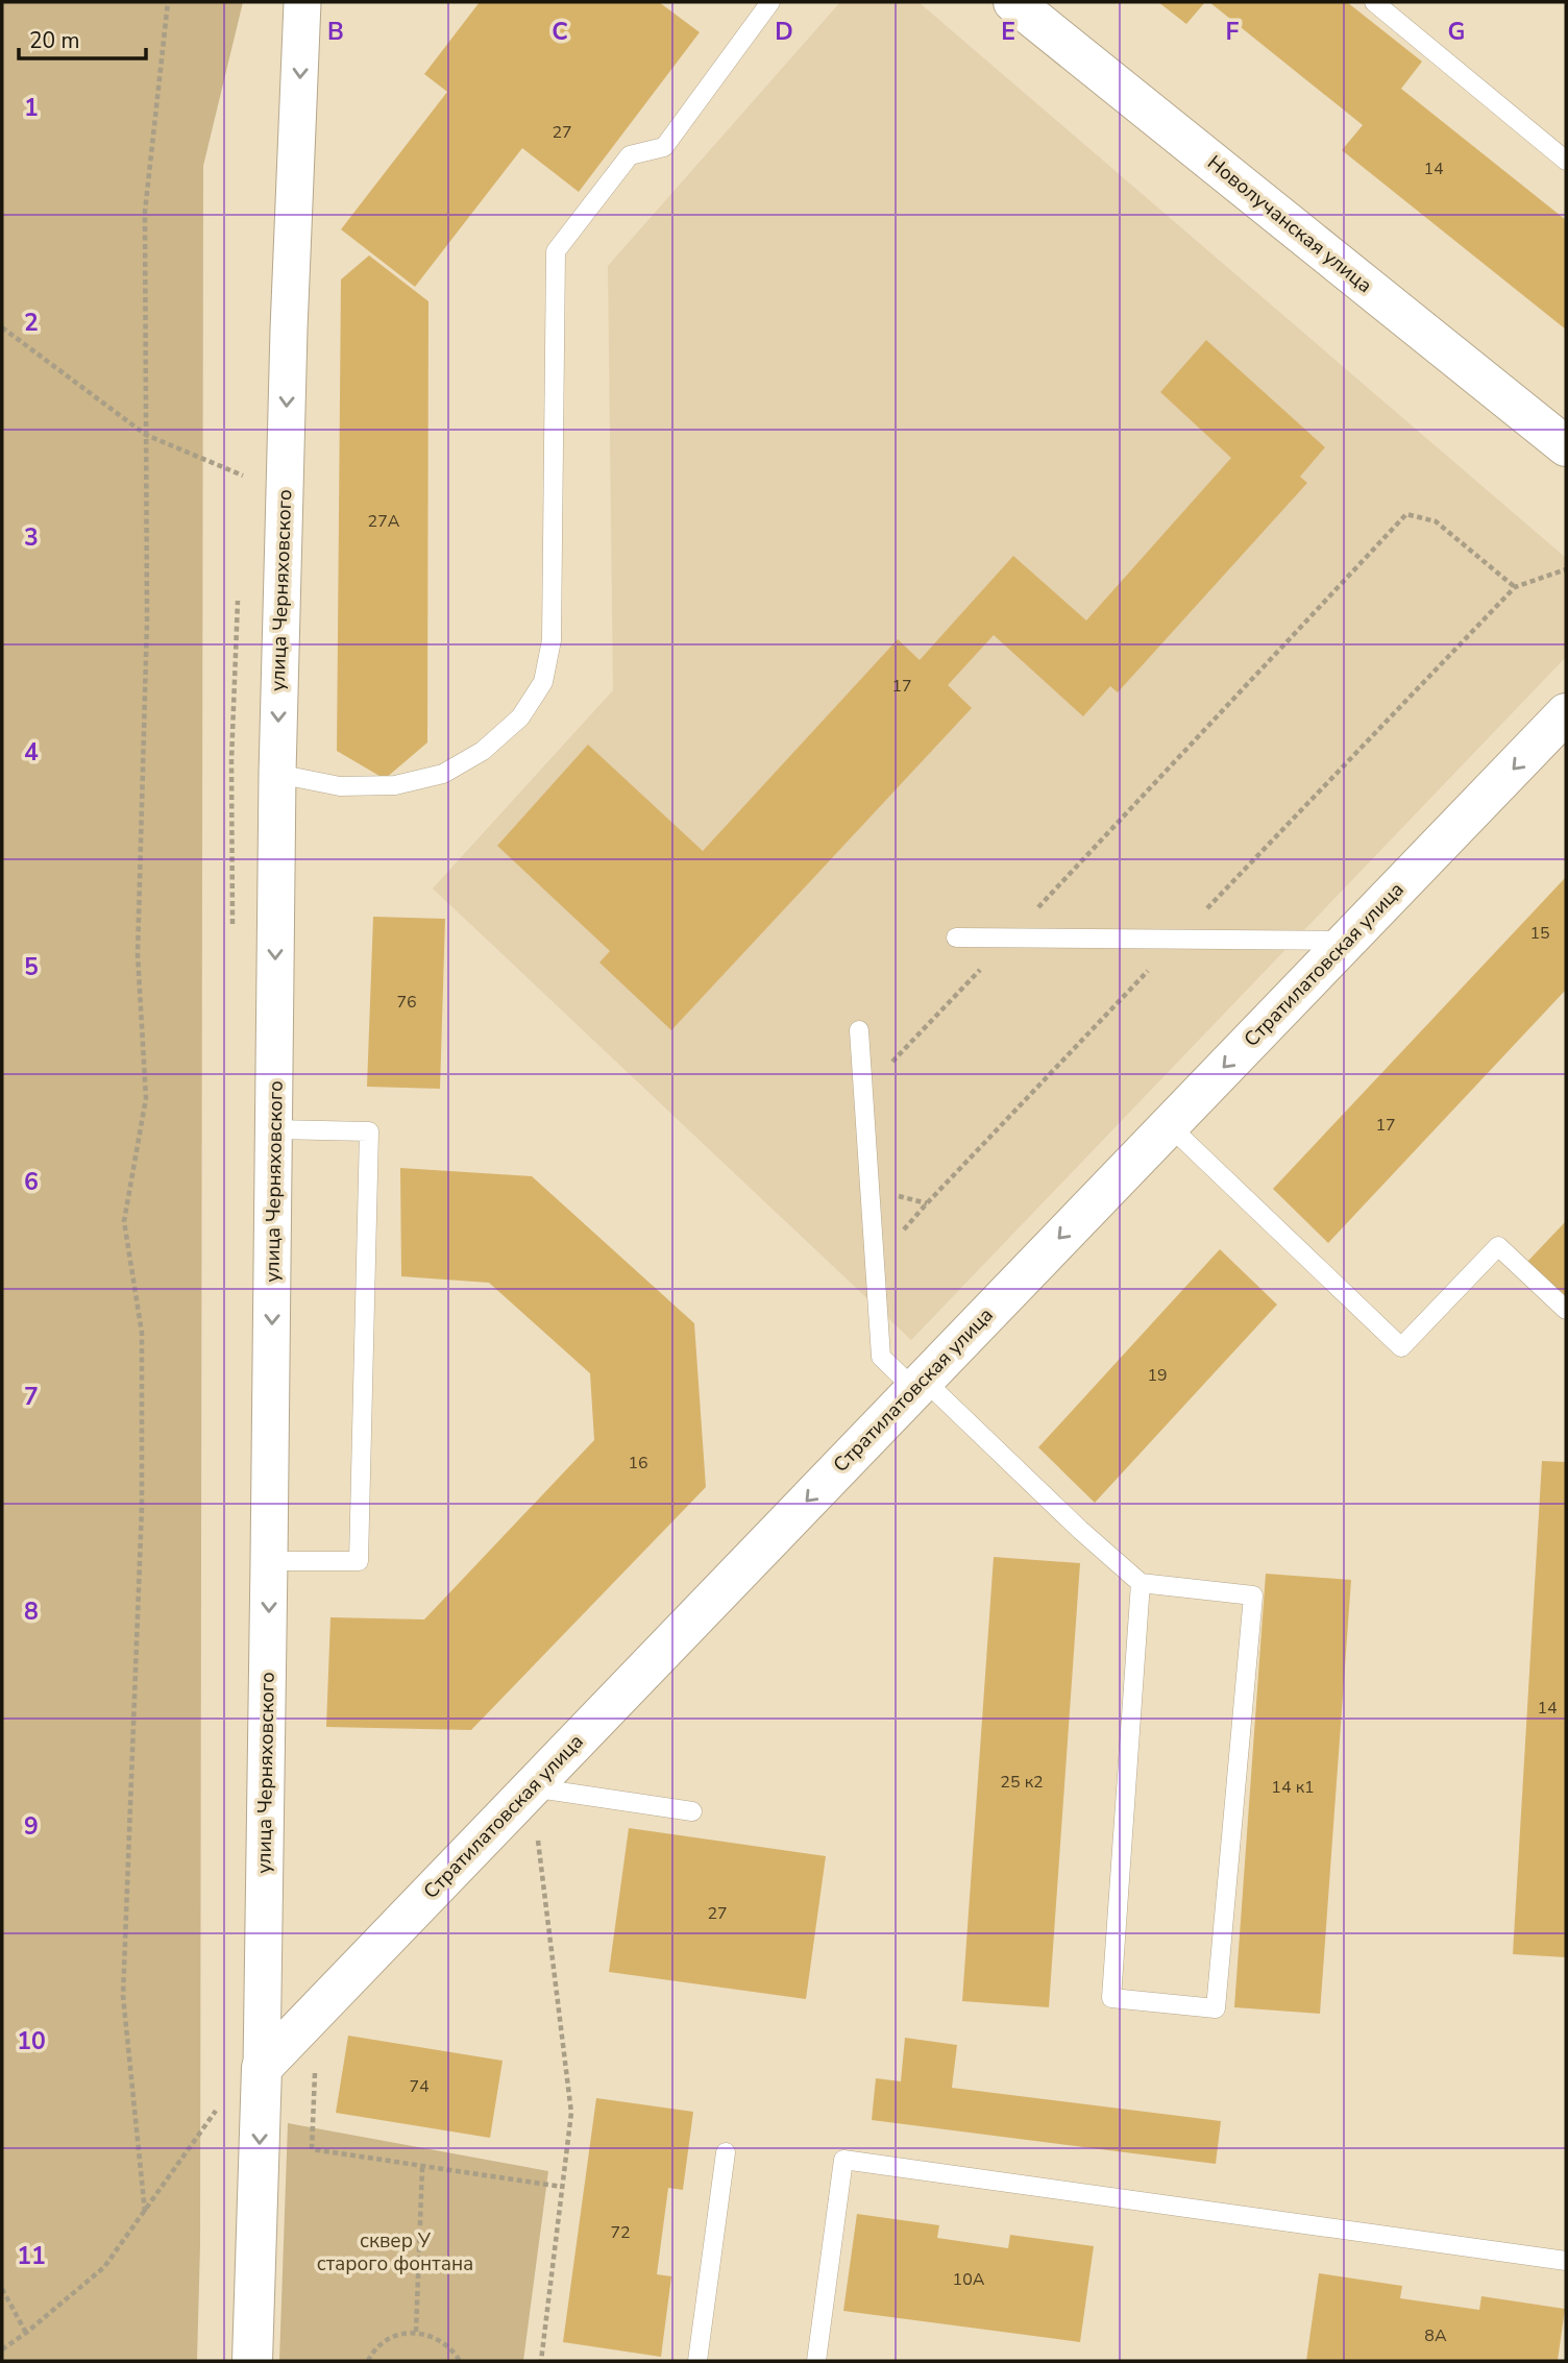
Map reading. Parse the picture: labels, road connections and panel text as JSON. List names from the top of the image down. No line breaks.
{"streets":{"street":["Новолучанская улица","улица Черняховского","Стратилатовская улица"]},"crossings":[["улица Черняховского","Стратилатовская улица"]],"one_way":["улица Черняховского","Стратилатовская улица"],"parks":["сквер У старого фонтана"],"house_numbers":["27","14","27А","17","15","76","17","19","16","14","25 к2","14 к1","27","74","72","10А","8А"],"scale_bar":"20 m","grid":{"columns":["B","C","D","E","F","G"],"rows":["1","2","3","4","5","6","7","8","9","10","11"]}}
